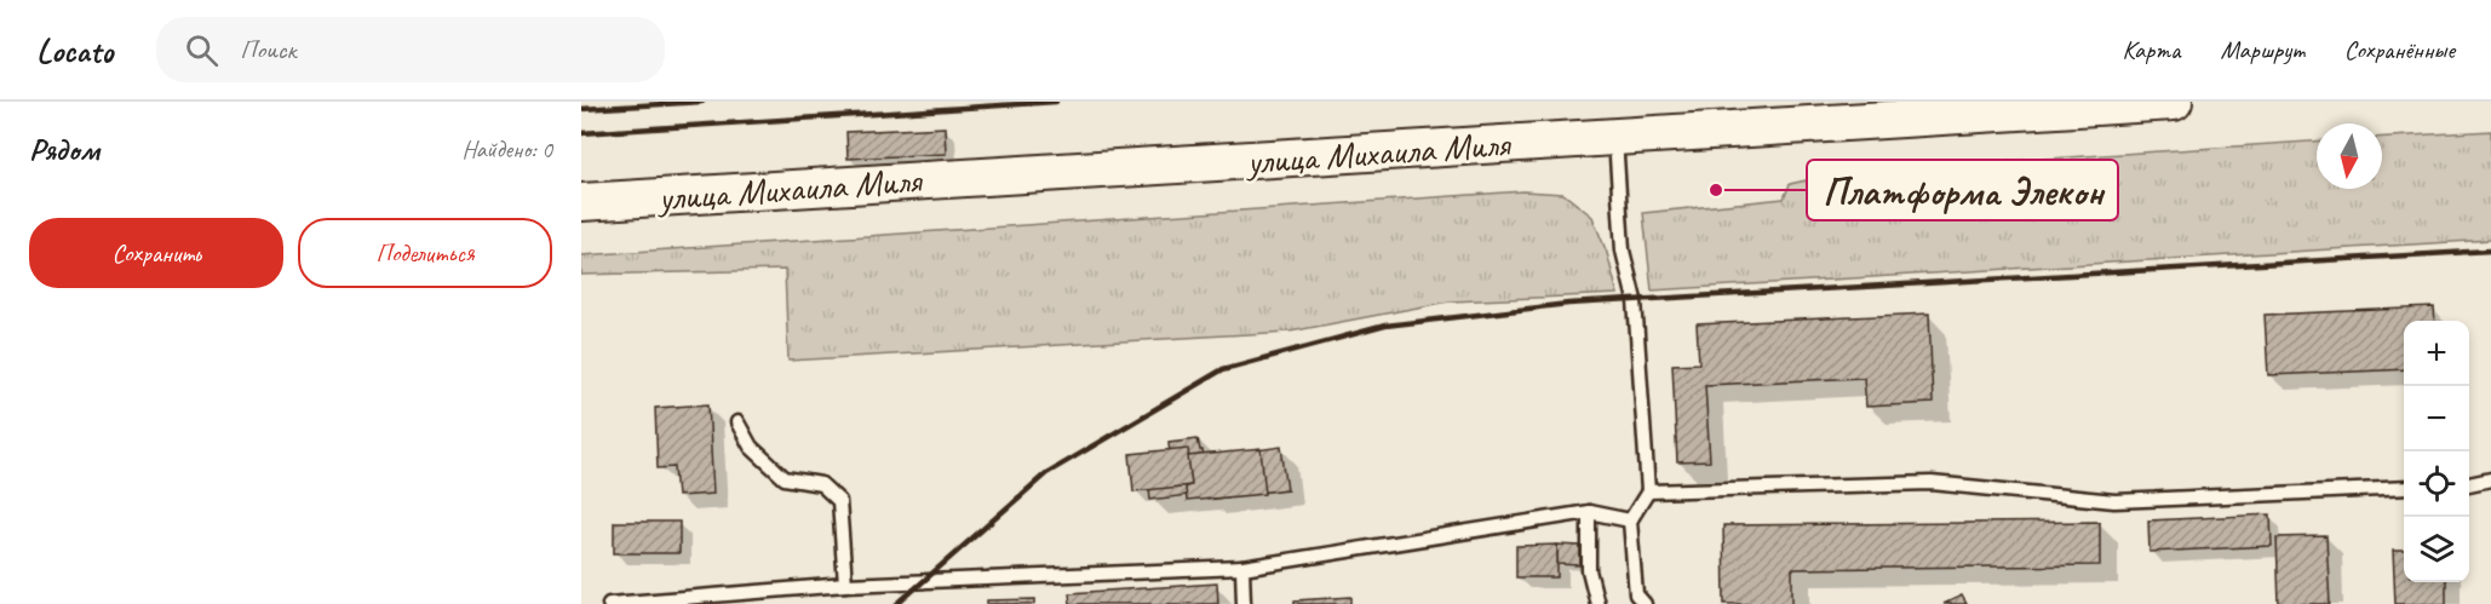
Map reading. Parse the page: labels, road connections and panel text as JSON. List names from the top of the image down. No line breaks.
{"streets":{"main road":["улица Михаила Миля"]},"places":["Платформа Элекон"],"north":"bottom","page":{"header":"Locato","search":"Поиск","nav":["Карта","Маршрут","Сохранённые"],"heading":["Рядом","Найдено: 0"],"buttons":["Сохранить","Поделиться"],"map_buttons":["+","−"]}}
